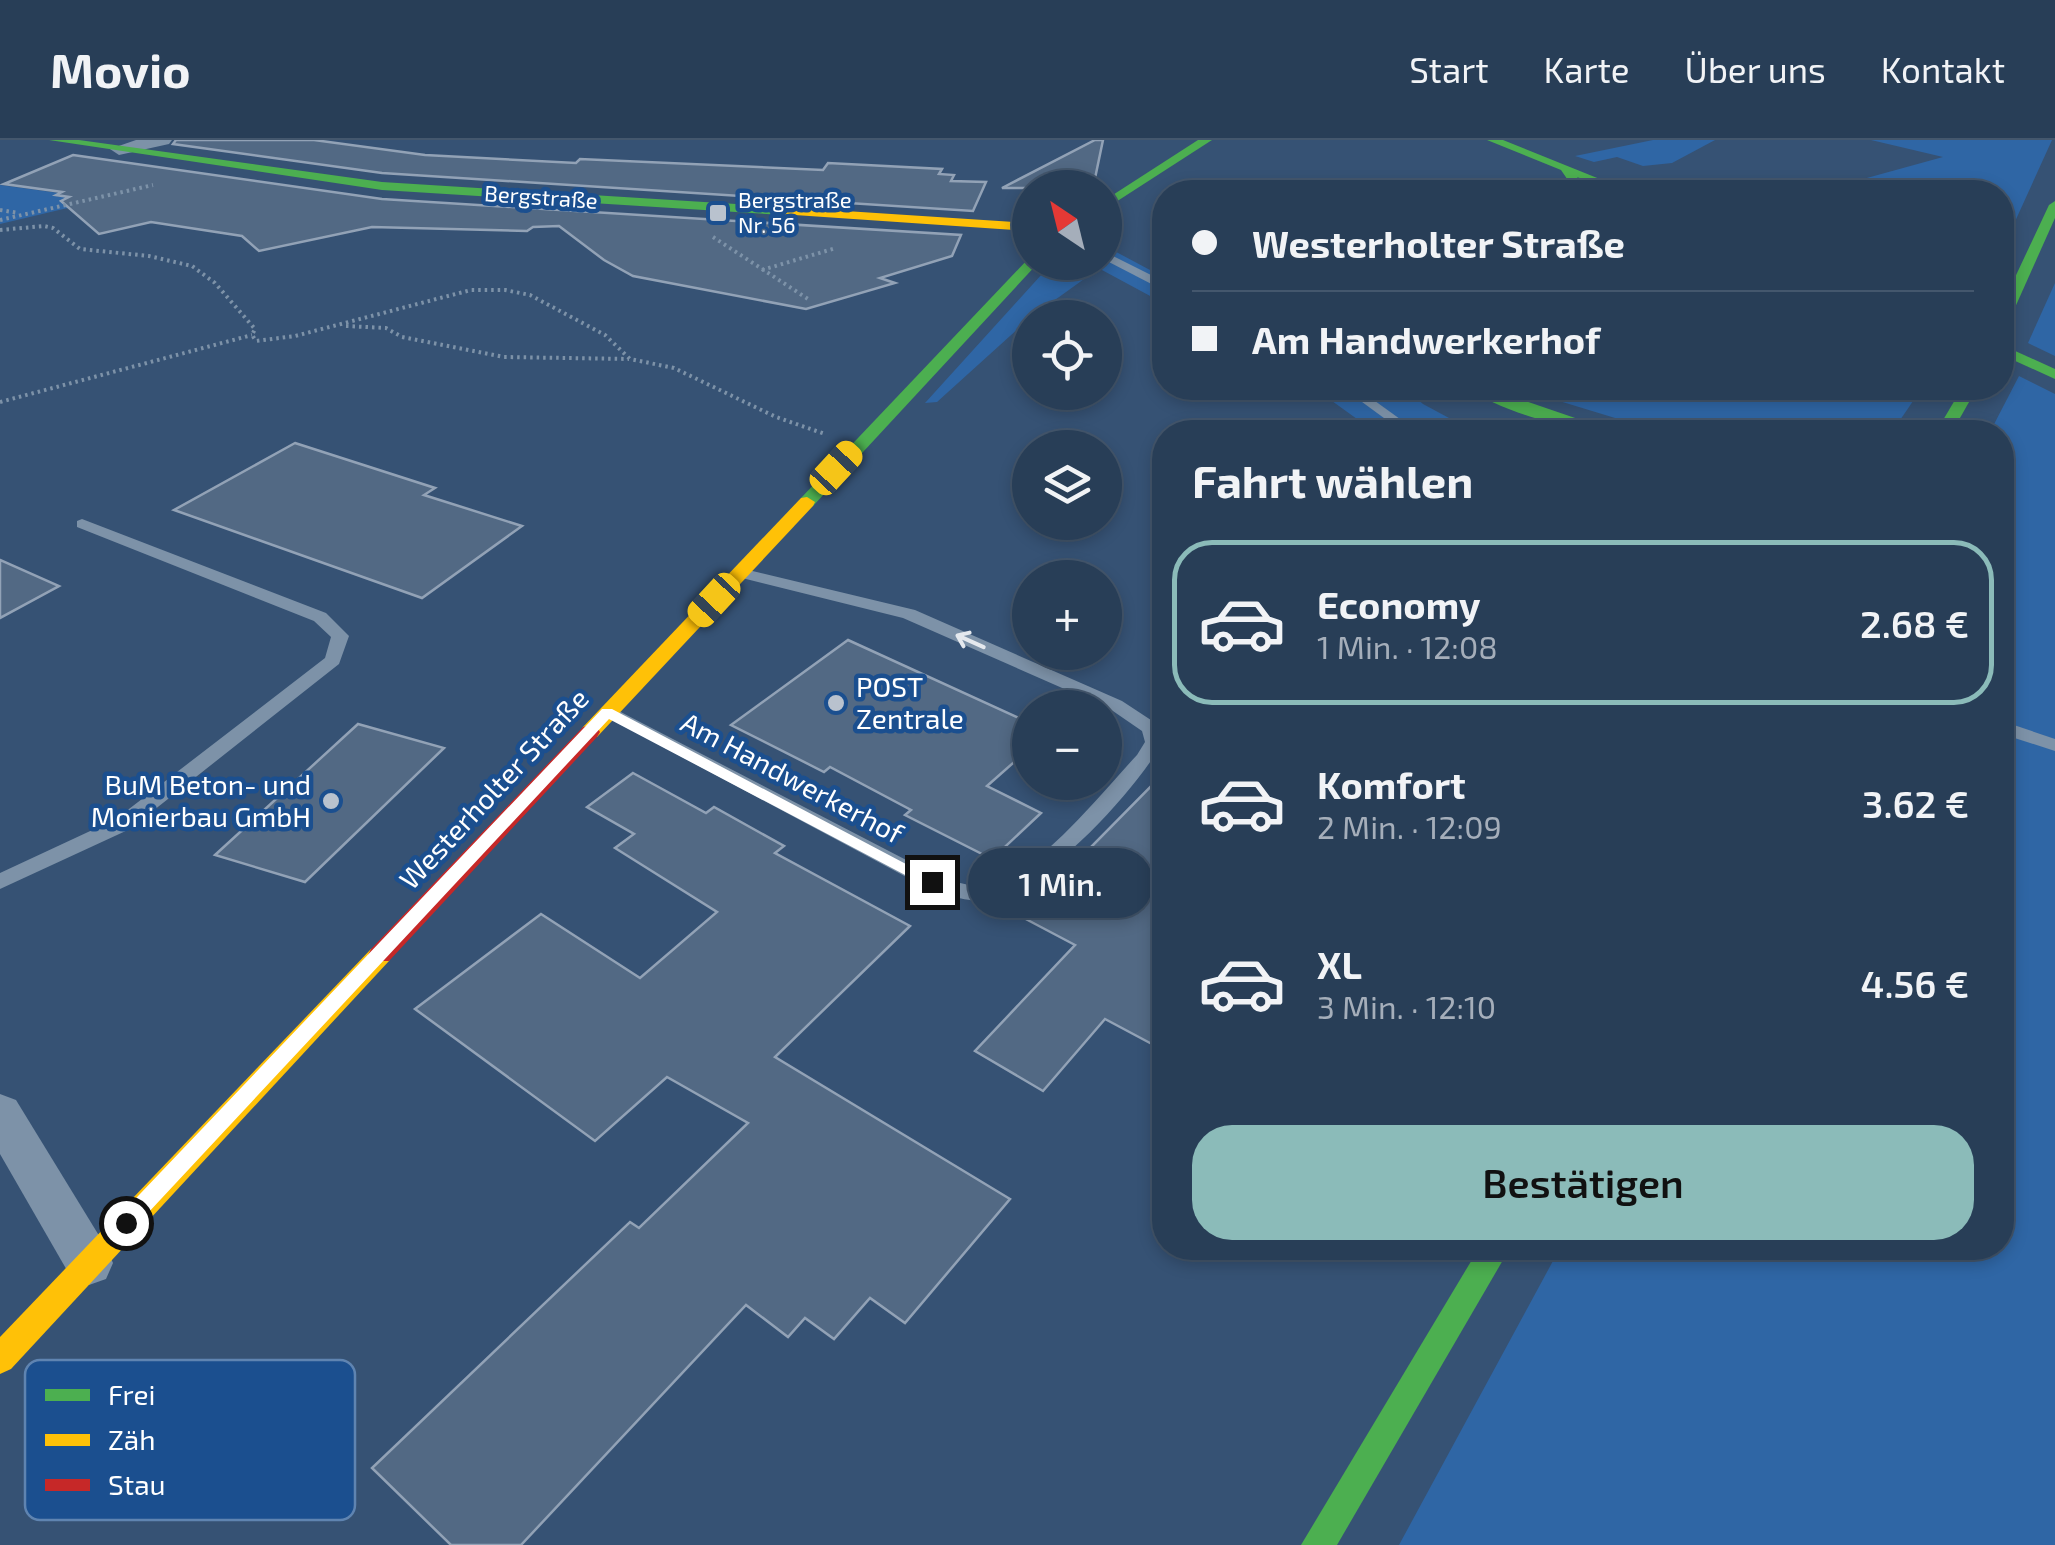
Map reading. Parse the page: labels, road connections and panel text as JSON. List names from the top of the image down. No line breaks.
{"streets":{"main road":["Bergstraße","Westerholter Straße"],"lane":["Am Handwerkerhof"]},"crossings":[["Am Handwerkerhof","Westerholter Straße"]],"places":{"transit":["Bergstraße Nr. 56"],"other":["POST Zentrale","BuM Beton- und Monierbau GmbH"]},"legend":["Frei","Zäh","Stau"],"north":"top left","page":{"header":"Movio","nav":["Start","Karte","Über uns","Kontakt"],"map_buttons":["+","−"],"banner":["Westerholter Straße","Am Handwerkerhof"],"heading":"Fahrt wählen","list":[{"name":"Economy","note":"1 Min. · 12:08","value":"2.68 €"},{"name":"Komfort","note":"2 Min. · 12:09","value":"3.62 €"},{"name":"XL","note":"3 Min. · 12:10","value":"4.56 €"}],"bubble":"1 Min.","buttons":"Bestätigen"}}
